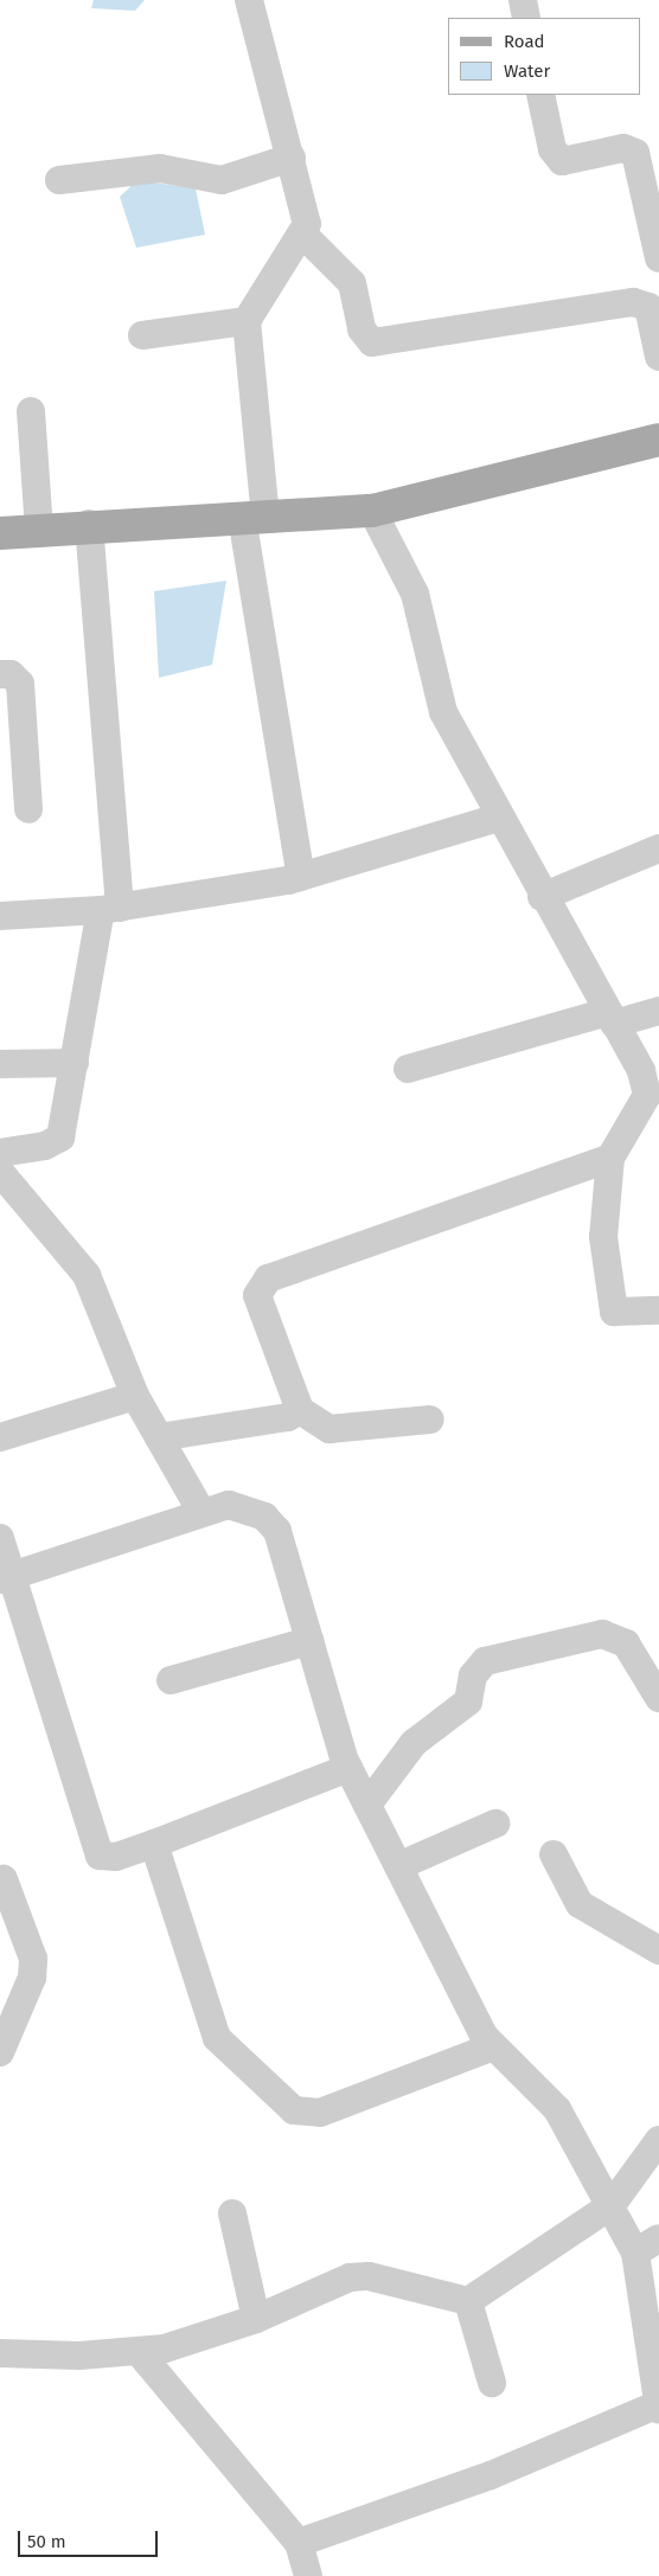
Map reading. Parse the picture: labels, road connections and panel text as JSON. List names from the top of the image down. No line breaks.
{"legend":["Road","Water"],"scale_bar":"50 m"}
